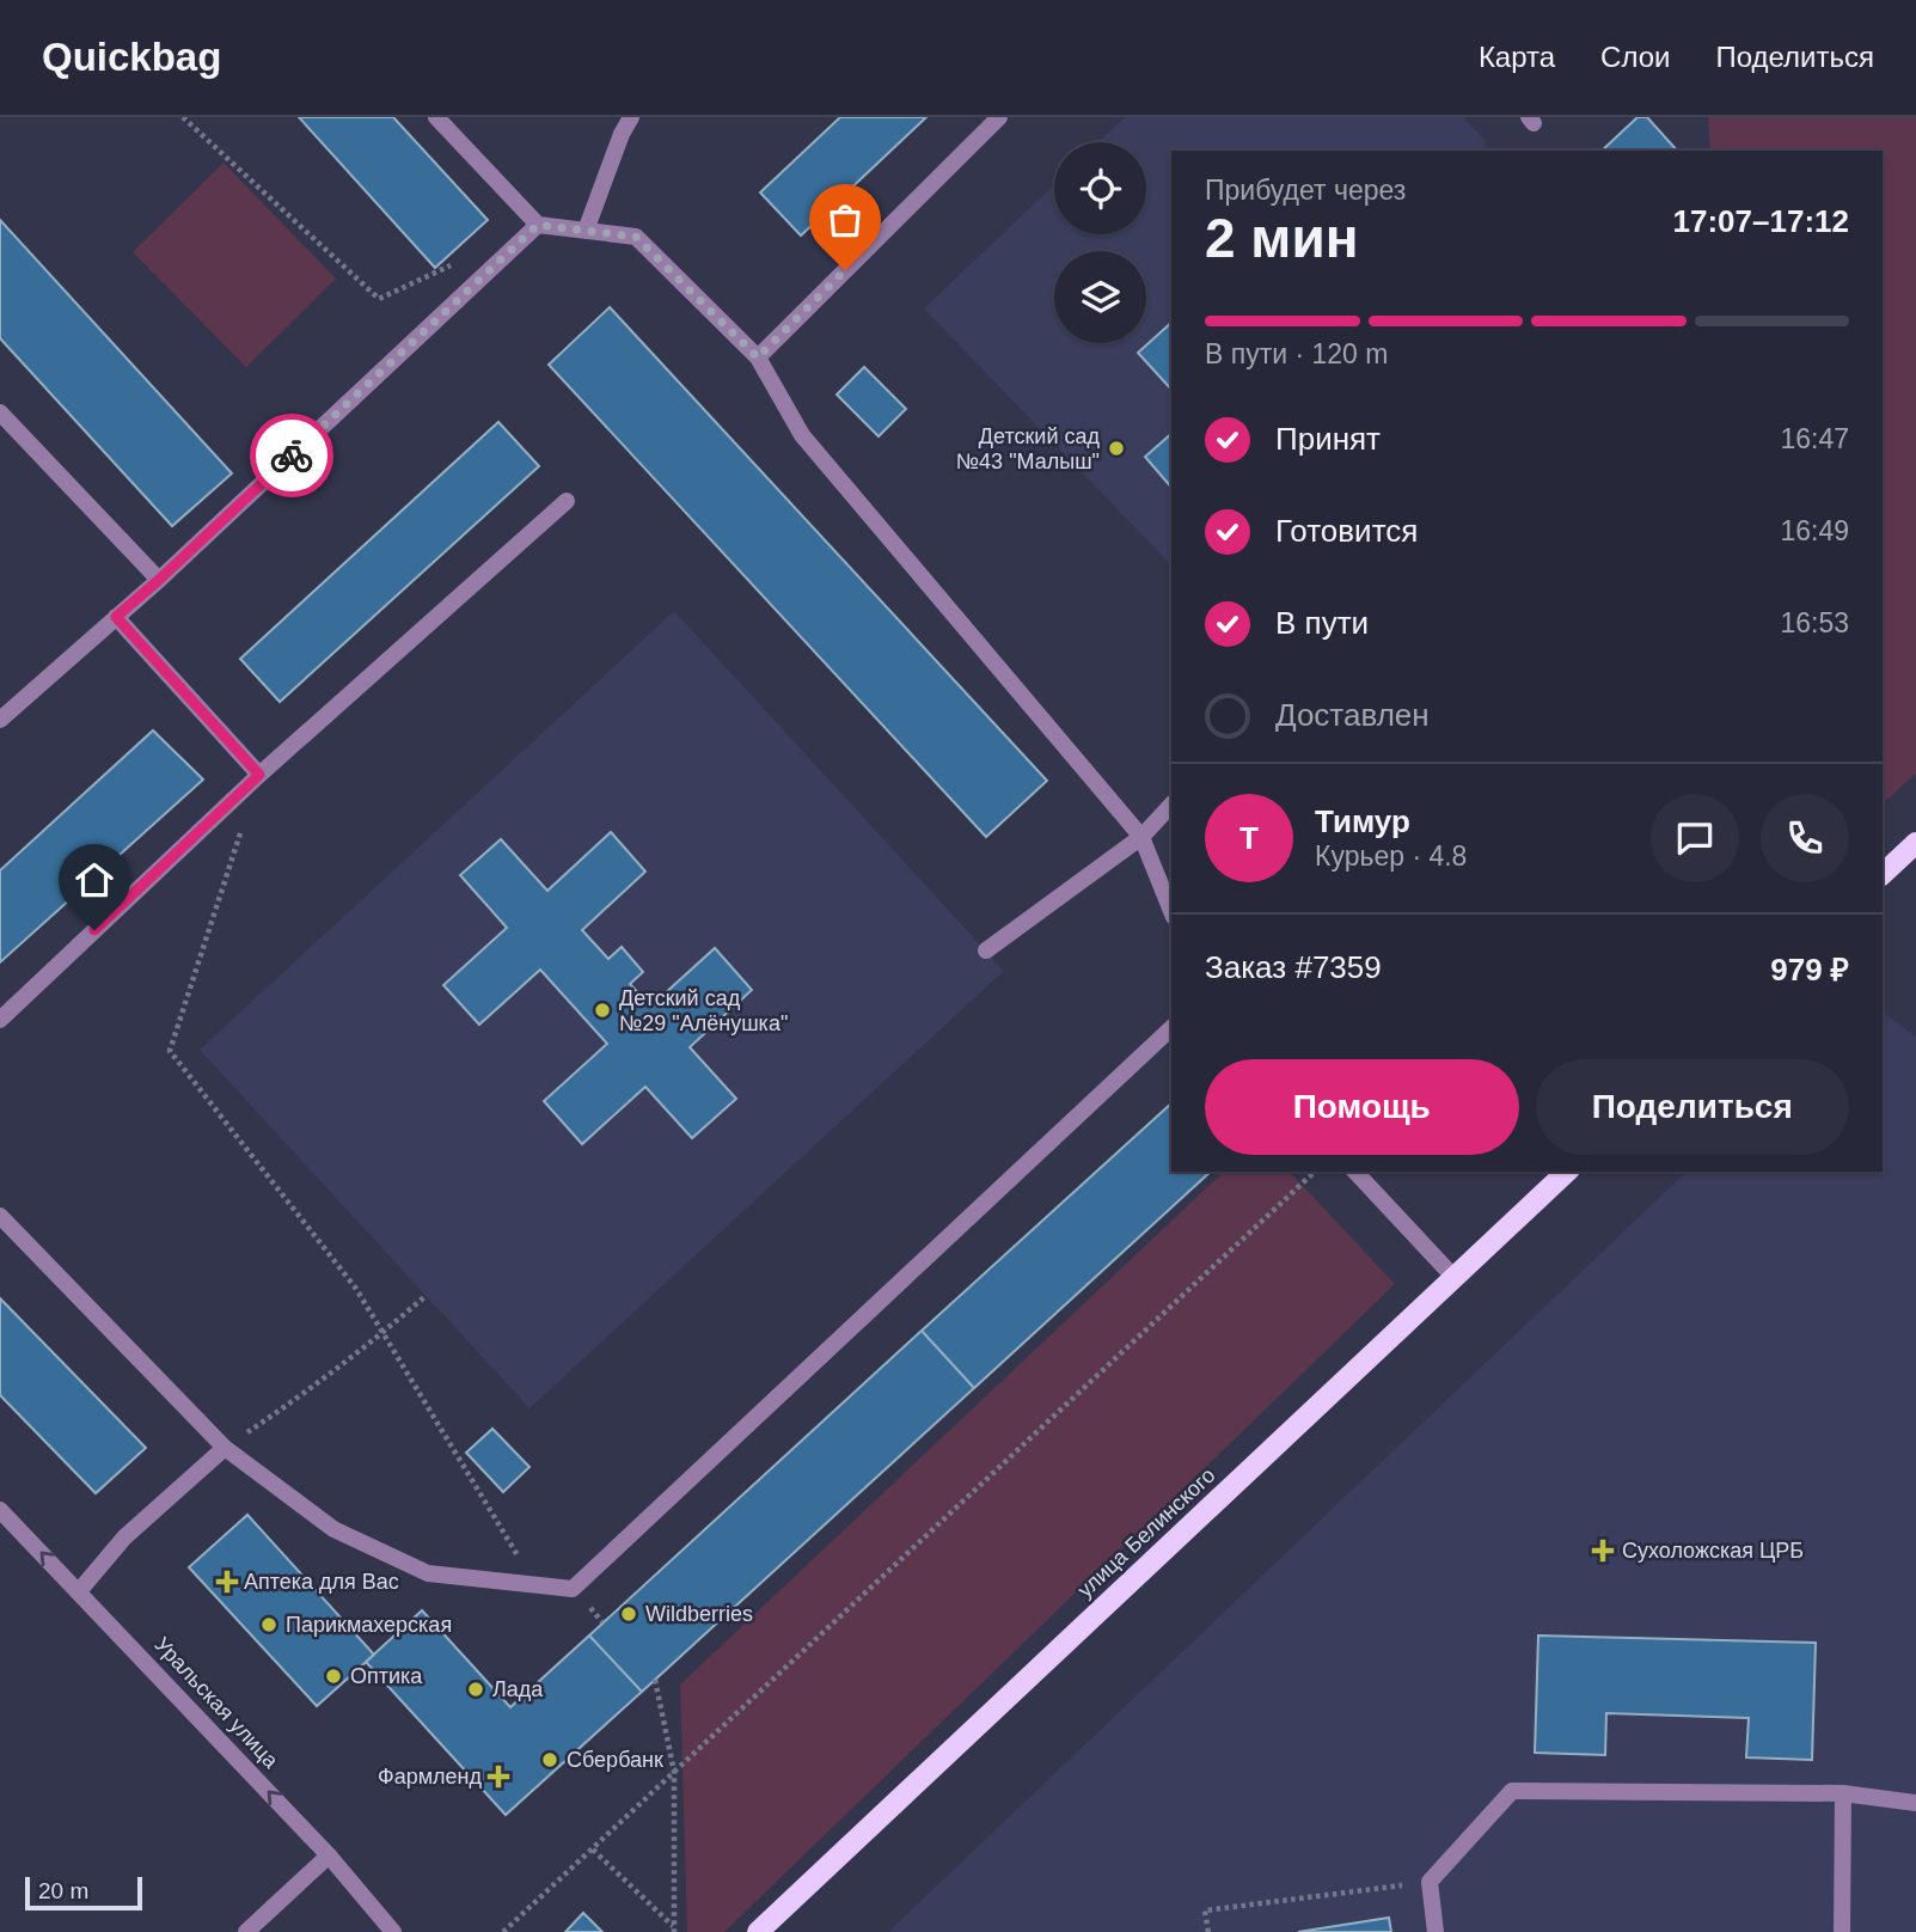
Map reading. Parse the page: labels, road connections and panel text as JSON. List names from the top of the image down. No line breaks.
{"streets":{"main road":["улица Белинского"],"street":["Уральская улица"]},"one_way":["Уральская улица"],"places":{"other":["Детский сад №43 \"Малыш\"","Детский сад №29 \"Алёнушка\"","Wildberries","Парикмахерская","Оптика","Лада","Сбербанк"],"health":["Сухоложская ЦРБ","Аптека для Вас","Фармленд"]},"scale_bar":"20 m","page":{"header":"Quickbag","nav":["Карта","Слои","Поделиться"],"heading":["2 мин","Прибудет через","17:07–17:12"],"panel":["Тимур","Курьер · 4.8","Заказ #7359","979 ₽"],"bar":"В пути · 120 m","list":[["Принят","16:47"],["Готовится","16:49"],["В пути","16:53"],"Доставлен"],"round":"Т","buttons":["Помощь","Поделиться"],"scale":"20 m"}}
